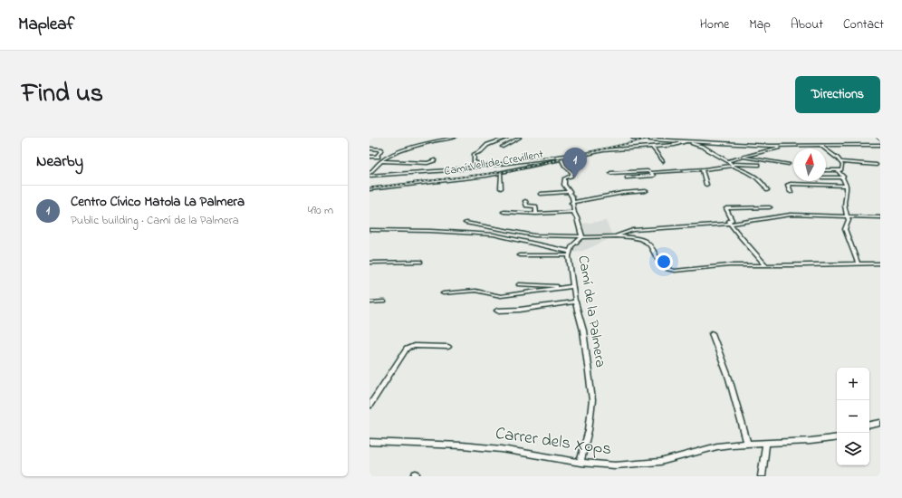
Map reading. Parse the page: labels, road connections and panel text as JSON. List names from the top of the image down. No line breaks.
{"streets":{"street":["Camí Vell de Crevillent","Camí de la Palmera","Carrer dels Xops"]},"crossings":[["Camí Vell de Crevillent","Camí de la Palmera"],["Camí de la Palmera","Carrer dels Xops"]],"north":"top","page":{"header":"Mapleaf","nav":["Home","Map","About","Contact"],"title":"Find us","buttons":"Directions","heading":"Nearby","pins":"1","list":[{"mark":"1","name":"Centro Cívico Matola La Palmera","note":"Public building · Camí de la Palmera","value":"490 m"}],"map_buttons":["+","−"]}}
